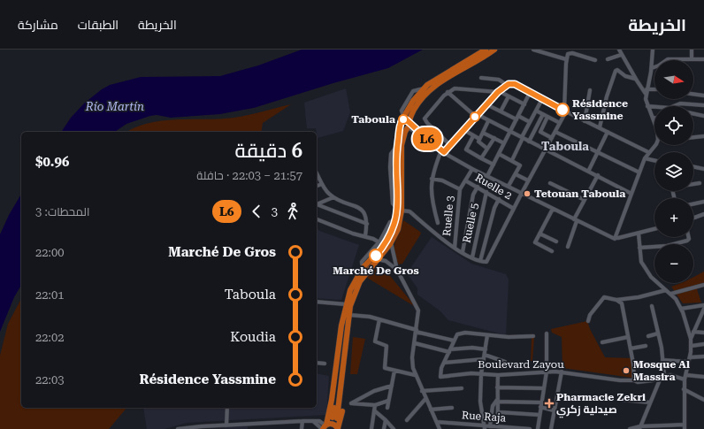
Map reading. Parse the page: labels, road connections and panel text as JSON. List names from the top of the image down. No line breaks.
{"streets":{"street":["Ruelle 2","Ruelle 3","Ruelle 5","Boulevard Zayou","Rue Raja"]},"crossings":[["Ruelle 2","Ruelle 3"],["Ruelle 2","Ruelle 5"]],"districts":["Taboula"],"water":["Río Martín"],"places":{"other":["Résidence Yassmine","Taboula","Tetouan Taboula","Marché De Gros","Mosque Al Massira"],"health":["Pharmacie Zekri صيدلية زكري"]},"lines":["bus line L6"],"north":"right","page":{"header":"الخريطة","nav":["الخريطة","الطبقات","مشاركة"],"on_map":"L6","map_buttons":["+","−"],"heading":["6 دقيقة","21:57 – 22:03 · حافلة","$0.96"],"legs":["3","L6","المحطات: 3"],"list":[{"name":"Marché De Gros","value":"22:00"},{"name":"Taboula","value":"22:01"},{"name":"Koudia","value":"22:02"},{"name":"Résidence Yassmine","value":"22:03"}]}}
